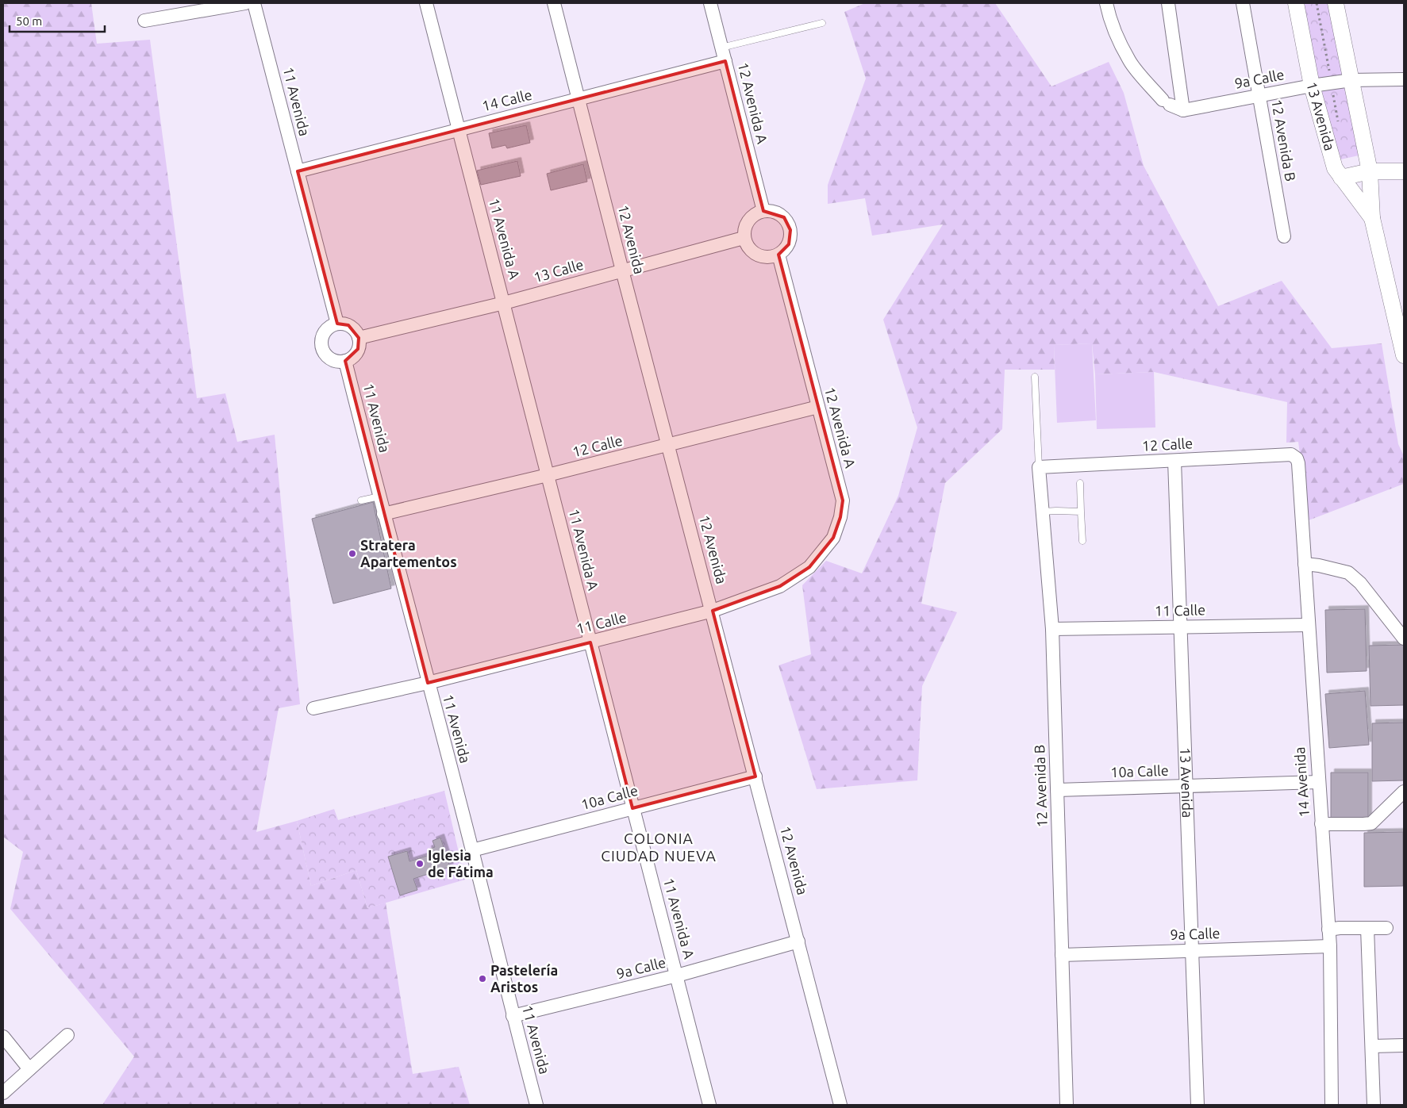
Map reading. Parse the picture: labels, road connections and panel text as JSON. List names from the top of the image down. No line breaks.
{"streets":{"street":["9a Calle","14 Calle","11 Avenida","12 Avenida A","13 Avenida","12 Avenida B","11 Avenida A","12 Avenida","13 Calle","12 Calle","11 Calle","10a Calle","14 Avenida"]},"crossings":[["9a Calle","11 Avenida"],["9a Calle","13 Avenida"],["9a Calle","12 Avenida B"],["9a Calle","11 Avenida A"],["9a Calle","12 Avenida"],["9a Calle","14 Avenida"],["14 Calle","11 Avenida"],["14 Calle","12 Avenida A"],["14 Calle","11 Avenida A"],["14 Calle","12 Avenida"],["11 Avenida","13 Calle"],["11 Avenida","12 Calle"],["11 Avenida","11 Calle"],["11 Avenida","10a Calle"],["12 Avenida A","13 Calle"],["12 Avenida A","12 Calle"],["12 Avenida A","11 Calle"],["13 Avenida","12 Calle"],["13 Avenida","11 Calle"],["13 Avenida","10a Calle"],["12 Avenida B","12 Calle"],["12 Avenida B","11 Calle"],["12 Avenida B","10a Calle"],["11 Avenida A","13 Calle"],["11 Avenida A","12 Calle"],["11 Avenida A","11 Calle"],["11 Avenida A","10a Calle"],["12 Avenida","13 Calle"],["12 Avenida","12 Calle"],["12 Avenida","11 Calle"],["12 Avenida","10a Calle"],["12 Calle","14 Avenida"],["11 Calle","14 Avenida"],["10a Calle","14 Avenida"]],"districts":["COLONIA CIUDAD NUEVA"],"places":["Stratera Apartementos","Iglesia de Fátima","Pastelería Aristos"],"scale_bar":"50 m"}
